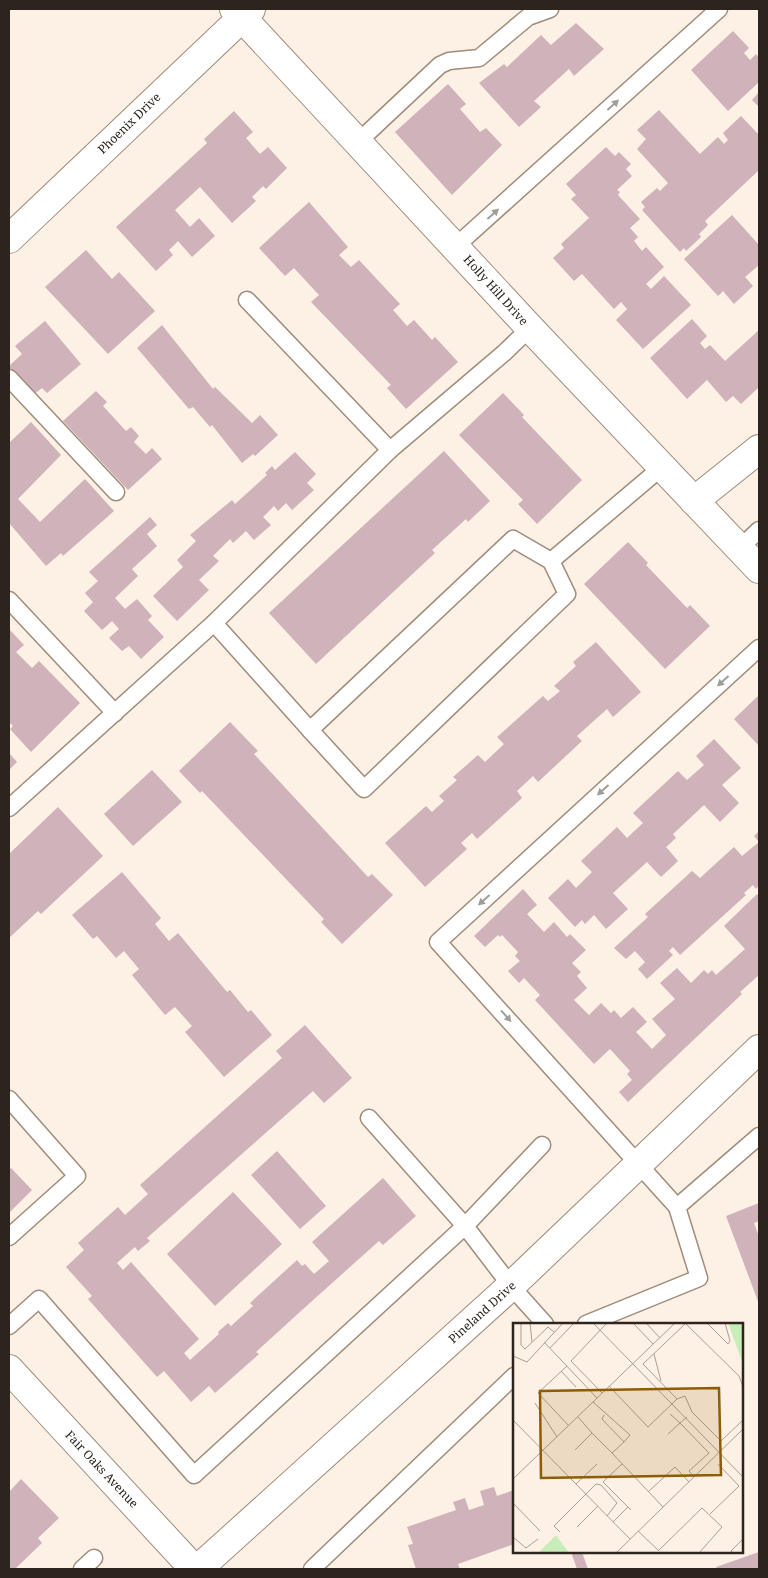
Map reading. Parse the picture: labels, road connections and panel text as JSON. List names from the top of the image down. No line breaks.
{"streets":{"street":["Phoenix Drive","Holly Hill Drive","Pineland Drive","Fair Oaks Avenue"]},"crossings":[["Phoenix Drive","Holly Hill Drive"]]}
